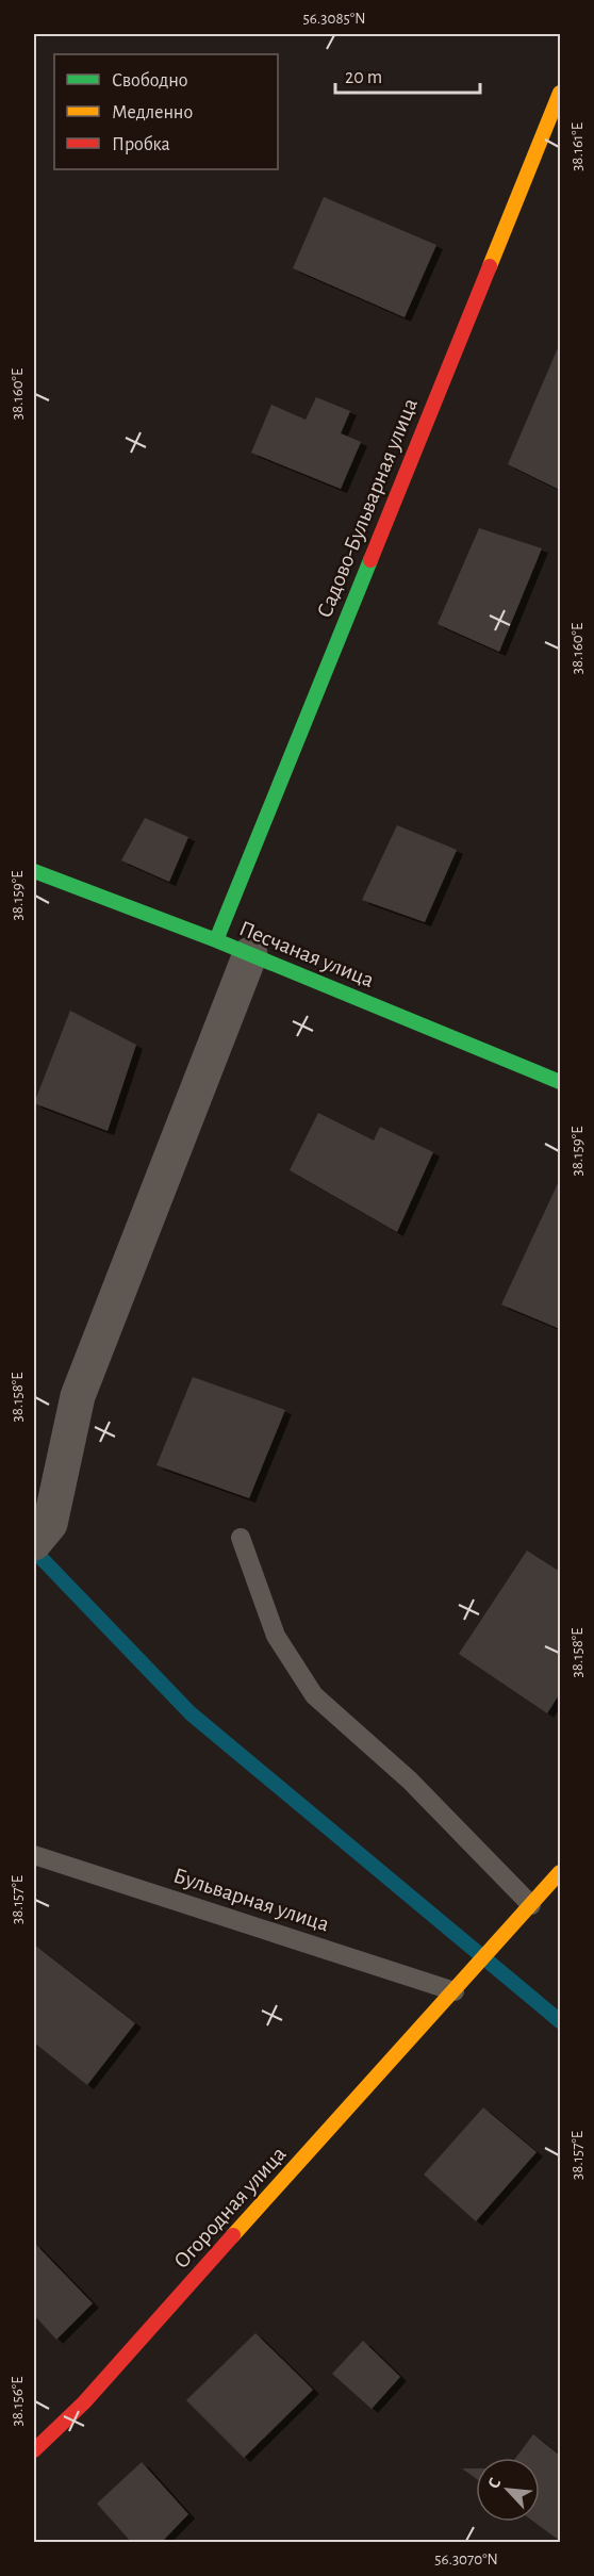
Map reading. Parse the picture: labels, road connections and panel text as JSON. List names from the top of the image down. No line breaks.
{"streets":{"street":["Садово-Бульварная улица","Песчаная улица","Огородная улица"],"lane":["Бульварная улица"]},"crossings":[["Садово-Бульварная улица","Песчаная улица"],["Бульварная улица","Огородная улица"]],"legend":["Свободно","Медленно","Пробка"],"scale_bar":"20 m","north":"top left","coordinates":["56.3085°N","38.161°E","38.160°E","38.159°E","38.158°E","38.157°E","38.156°E","56.3070°N"]}
